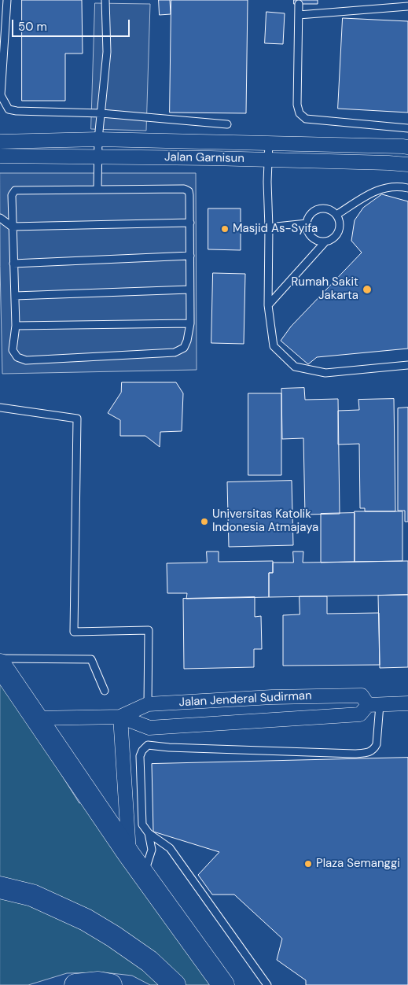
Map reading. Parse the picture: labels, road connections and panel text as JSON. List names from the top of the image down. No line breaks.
{"streets":{"street":["Jalan Garnisun","Jalan Jenderal Sudirman"]},"places":["Masjid As-Syifa","Rumah Sakit Jakarta","Universitas Katolik Indonesia Atmajaya","Plaza Semanggi"],"scale_bar":"50 m"}
